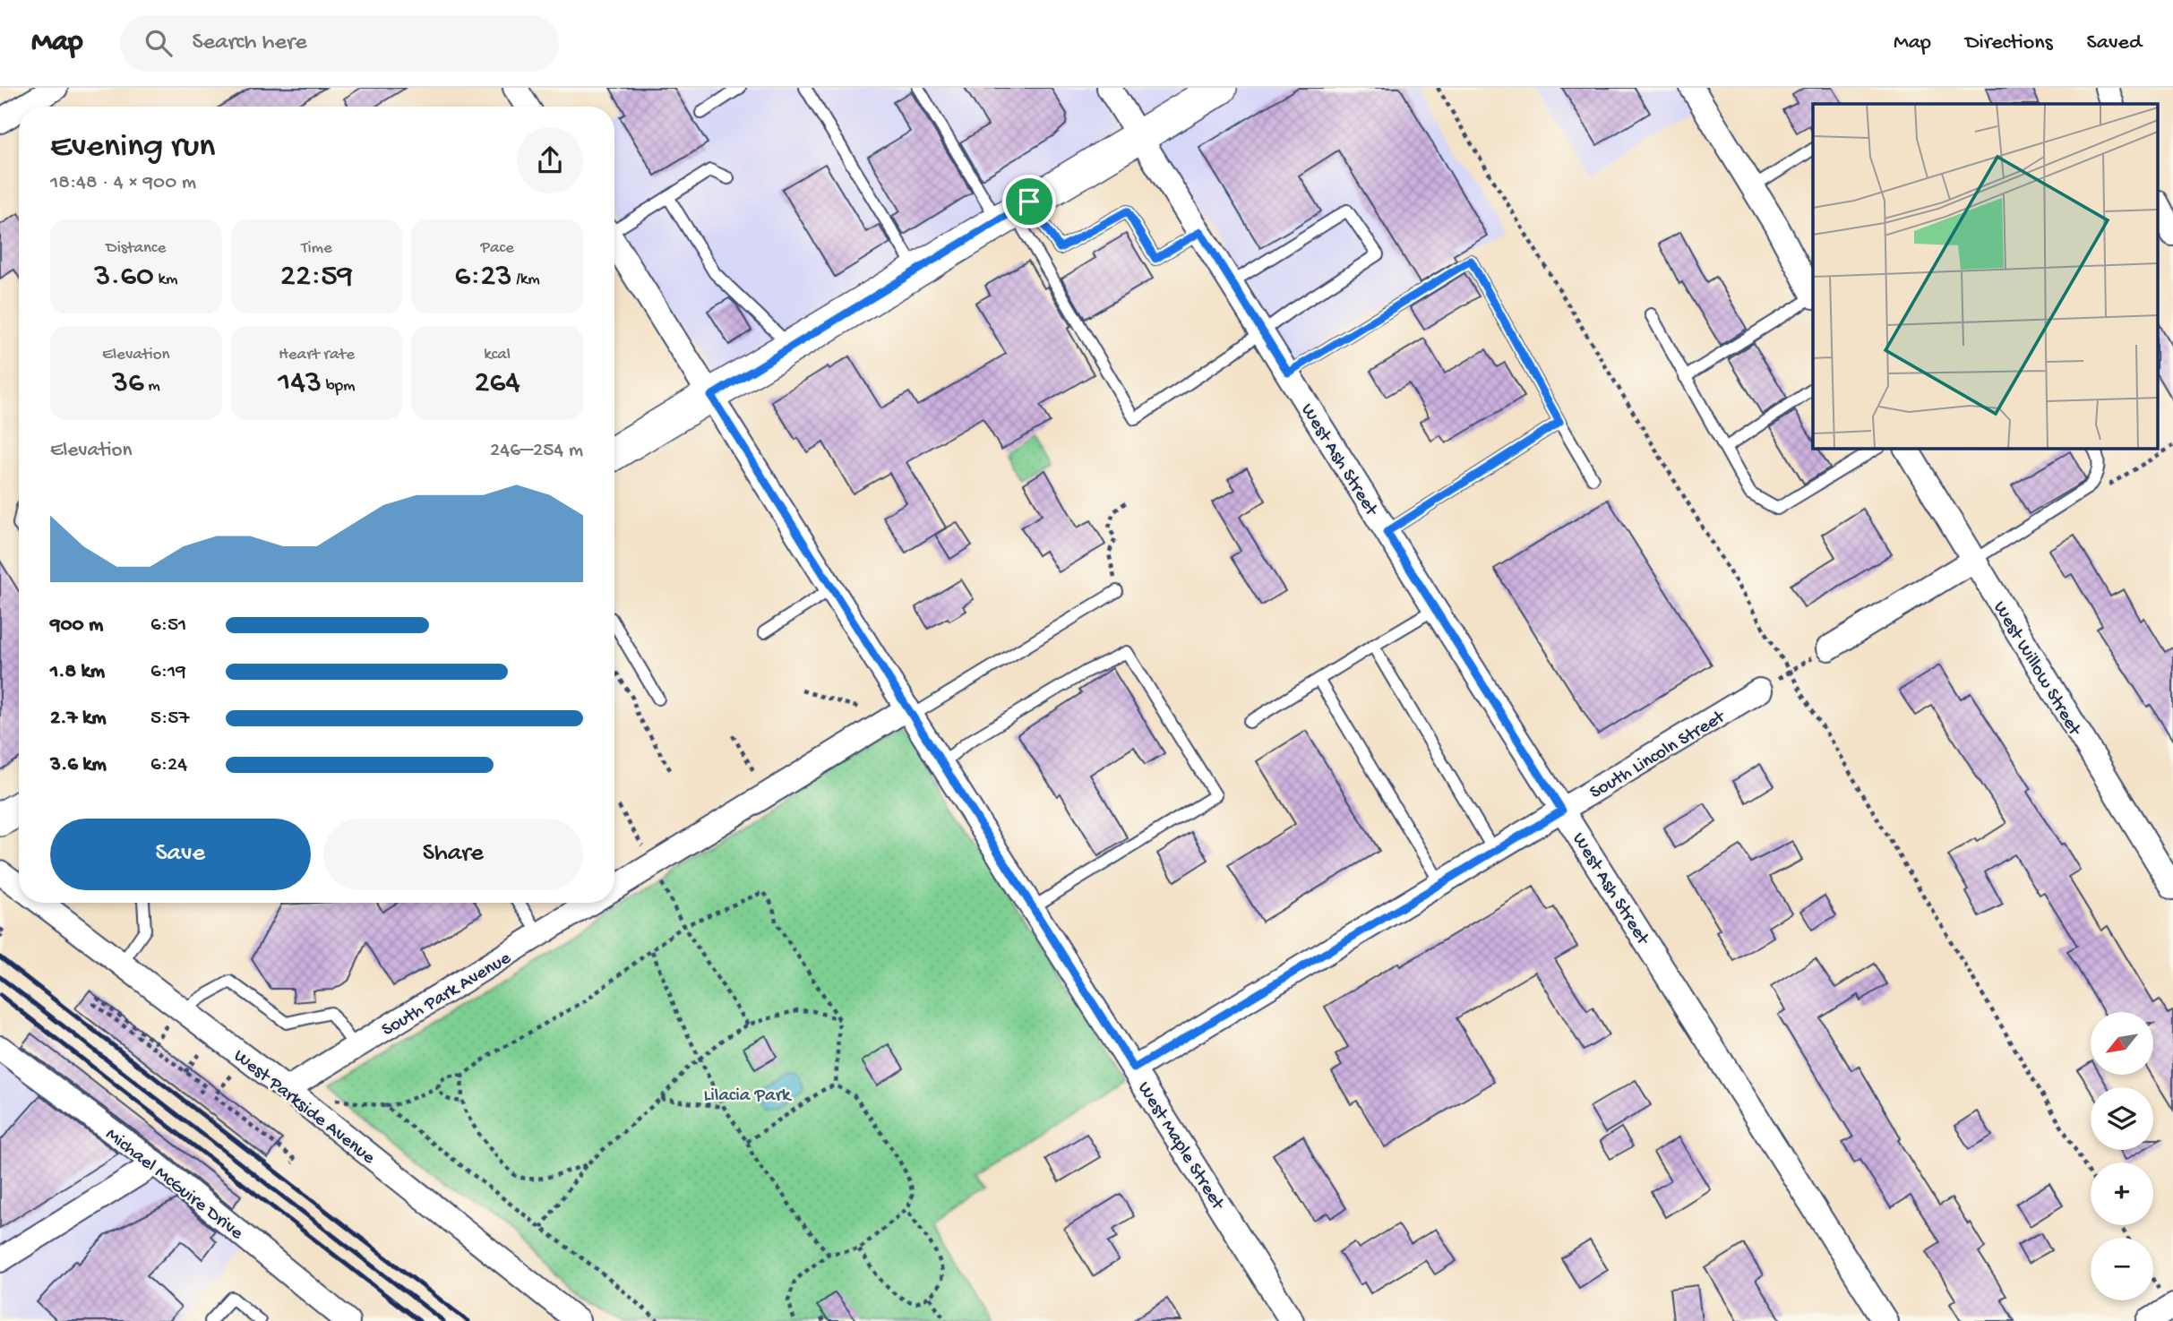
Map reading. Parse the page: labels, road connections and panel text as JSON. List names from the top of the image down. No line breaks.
{"streets":{"street":["West Ash Street","West Willow Street","South Lincoln Street","South Park Avenue","West Parkside Avenue","West Maple Street","Michael McGuire Drive"]},"crossings":[["West Ash Street","South Lincoln Street"],["South Lincoln Street","West Maple Street"],["South Park Avenue","West Parkside Avenue"],["South Park Avenue","West Maple Street"]],"parks":["Lilacia Park"],"north":"bottom left","page":{"header":"Map","search":"Search here","nav":["Map","Directions","Saved"],"heading":["Evening run","18:48 · 4 × 900 m"],"stats":[["Distance","3.60 km"],["Time","22:59"],["Pace","6:23 /km"],["Elevation","36 m"],["Heart rate","143 bpm"],["kcal","264"]],"chart":["Elevation","246–254 m"],"list":[{"name":"900 m","note":"6:51"},{"name":"1.8 km","note":"6:19"},{"name":"2.7 km","note":"5:57"},{"name":"3.6 km","note":"6:24"}],"buttons":["Save","Share"],"map_buttons":["+","−"]}}
